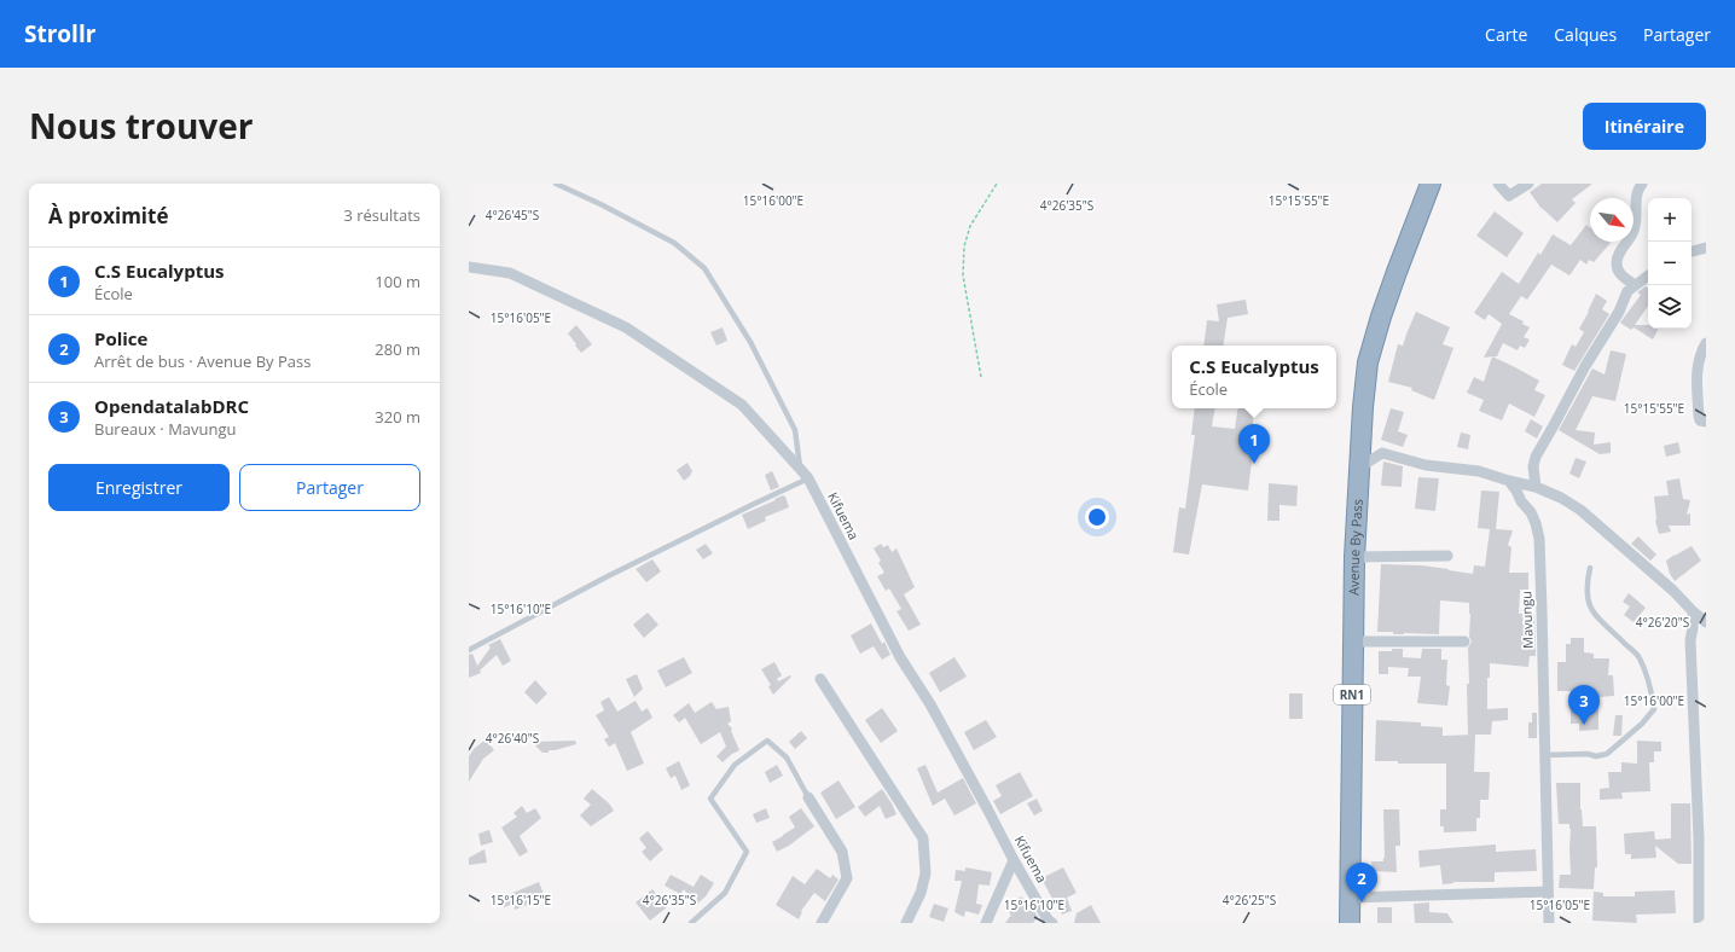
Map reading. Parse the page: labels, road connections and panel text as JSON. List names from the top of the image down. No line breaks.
{"streets":{"highway":["Avenue By Pass","RN1"],"street":["Kifuema","Mavungu"]},"north":"bottom right","page":{"header":"Strollr","nav":["Carte","Calques","Partager"],"title":"Nous trouver","buttons":["Itinéraire",["Enregistrer","Partager"]],"heading":["À proximité","3 résultats"],"map_buttons":["+","−"],"list":[{"mark":"1","name":"C.S Eucalyptus","note":"École","value":"100 m"},{"mark":"2","name":"Police","note":"Arrêt de bus · Avenue By Pass","value":"280 m"},{"mark":"3","name":"OpendatalabDRC","note":"Bureaux · Mavungu","value":"320 m"}],"popup":["C.S Eucalyptus","École"],"pins":["1","3","2"]},"coordinates":["15°16'00\"E","15°15'55\"E","4°26'35\"S","4°26'45\"S","15°16'05\"E","15°16'10\"E","4°26'20\"S","4°26'40\"S","4°26'25\"S","15°16'15\"E"]}
